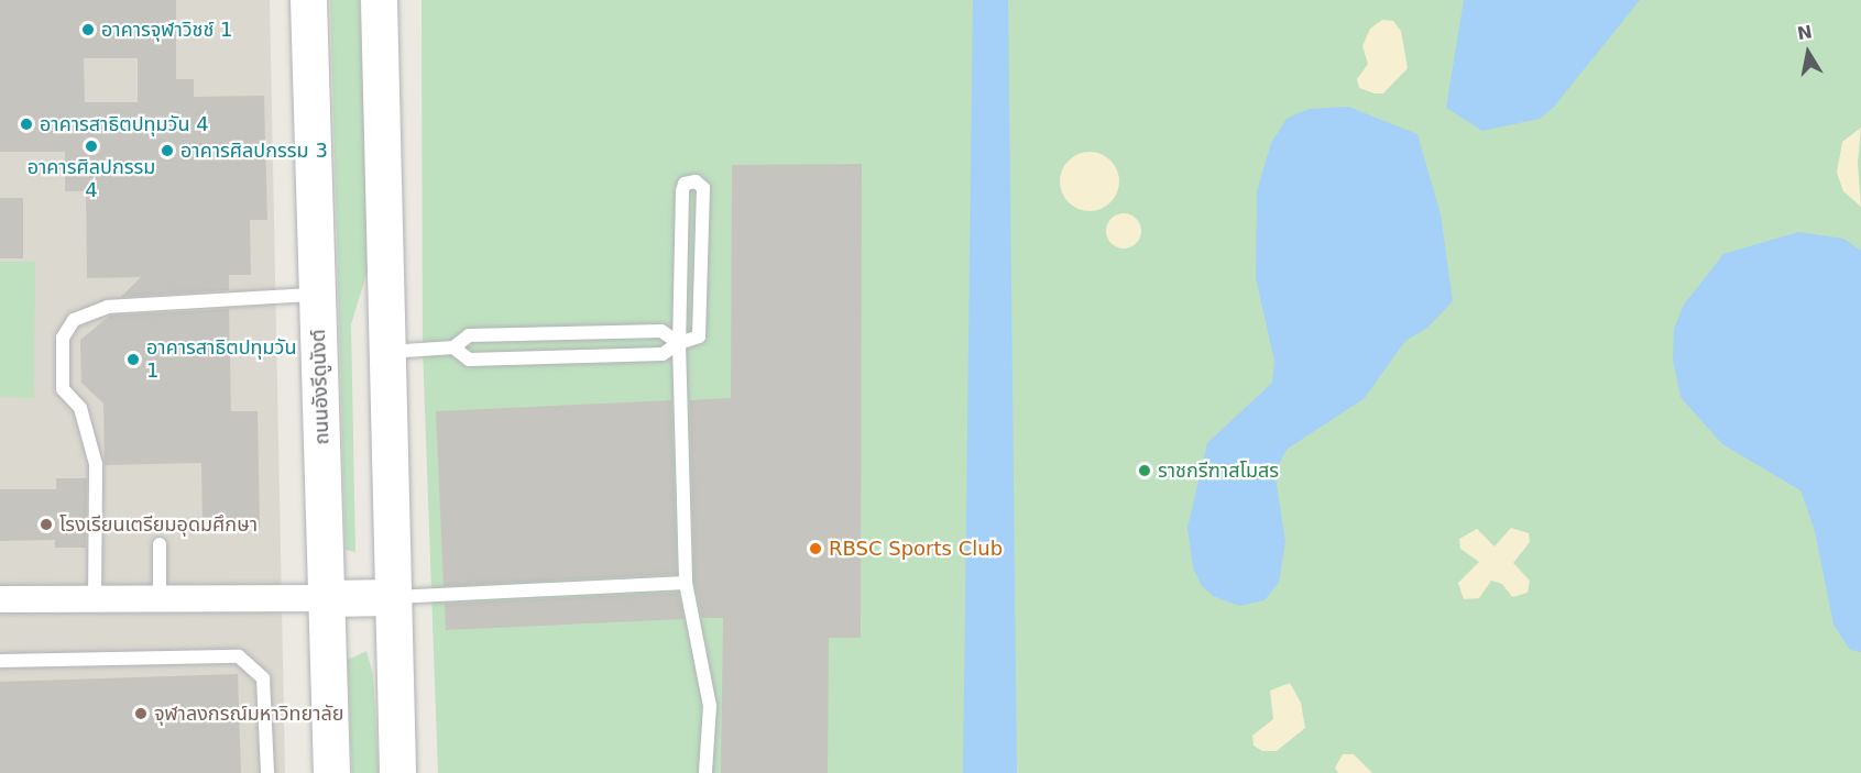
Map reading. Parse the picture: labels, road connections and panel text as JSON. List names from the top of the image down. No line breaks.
{"streets":{"main road":["ถนนอังรีดูนังต์"]},"places":["อาคารจุฬาวิชช์ 1","อาคารสาธิตปทุมวัน 4","อาคารศิลปกรรม 4","อาคารศิลปกรรม 3","อาคารสาธิตปทุมวัน 1","ราชกรีฑาสโมสร","โรงเรียนเตรียมอุดมศึกษา","RBSC Sports Club","จุฬาลงกรณ์มหาวิทยาลัย"],"north":"top"}
